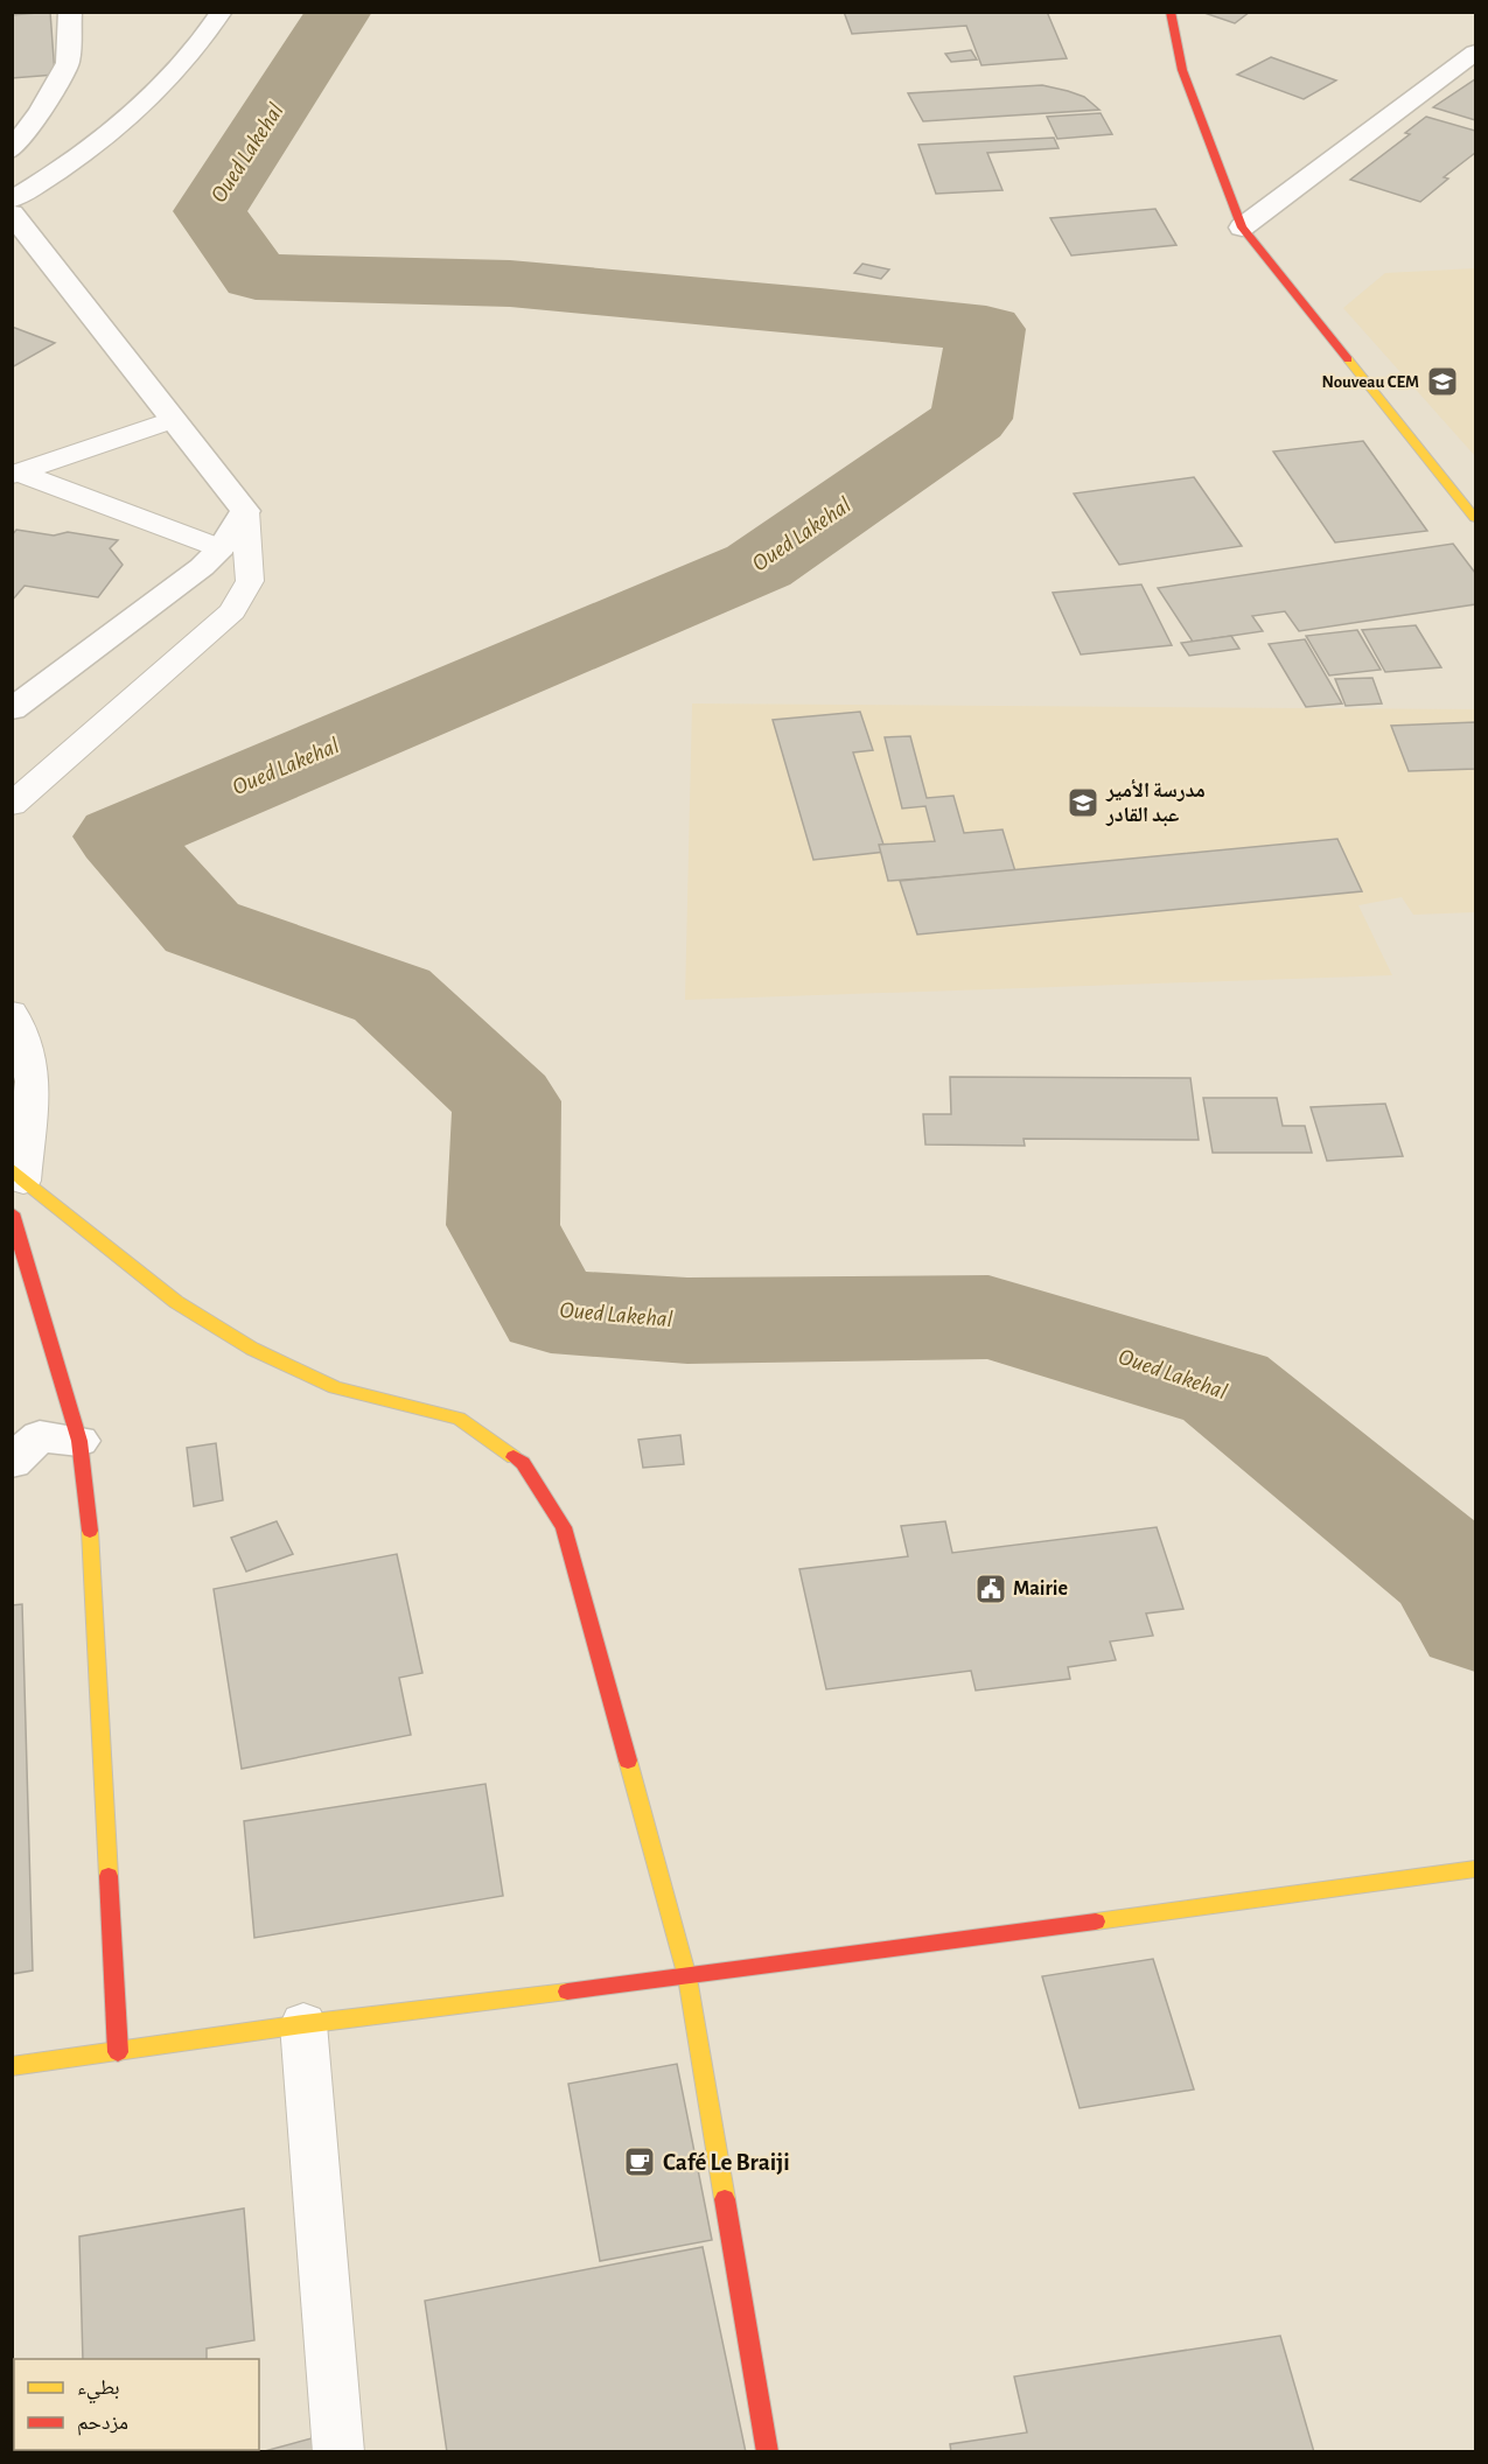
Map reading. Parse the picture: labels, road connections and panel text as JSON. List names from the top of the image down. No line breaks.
{"water":["Oued Lakehal"],"places":{"school or university":["Nouveau CEM","مدرسة الأمير عبد القادر"],"public building":["Mairie"],"cafe":["Café Le Braiji"]},"legend":["بطيء","مزدحم"]}
